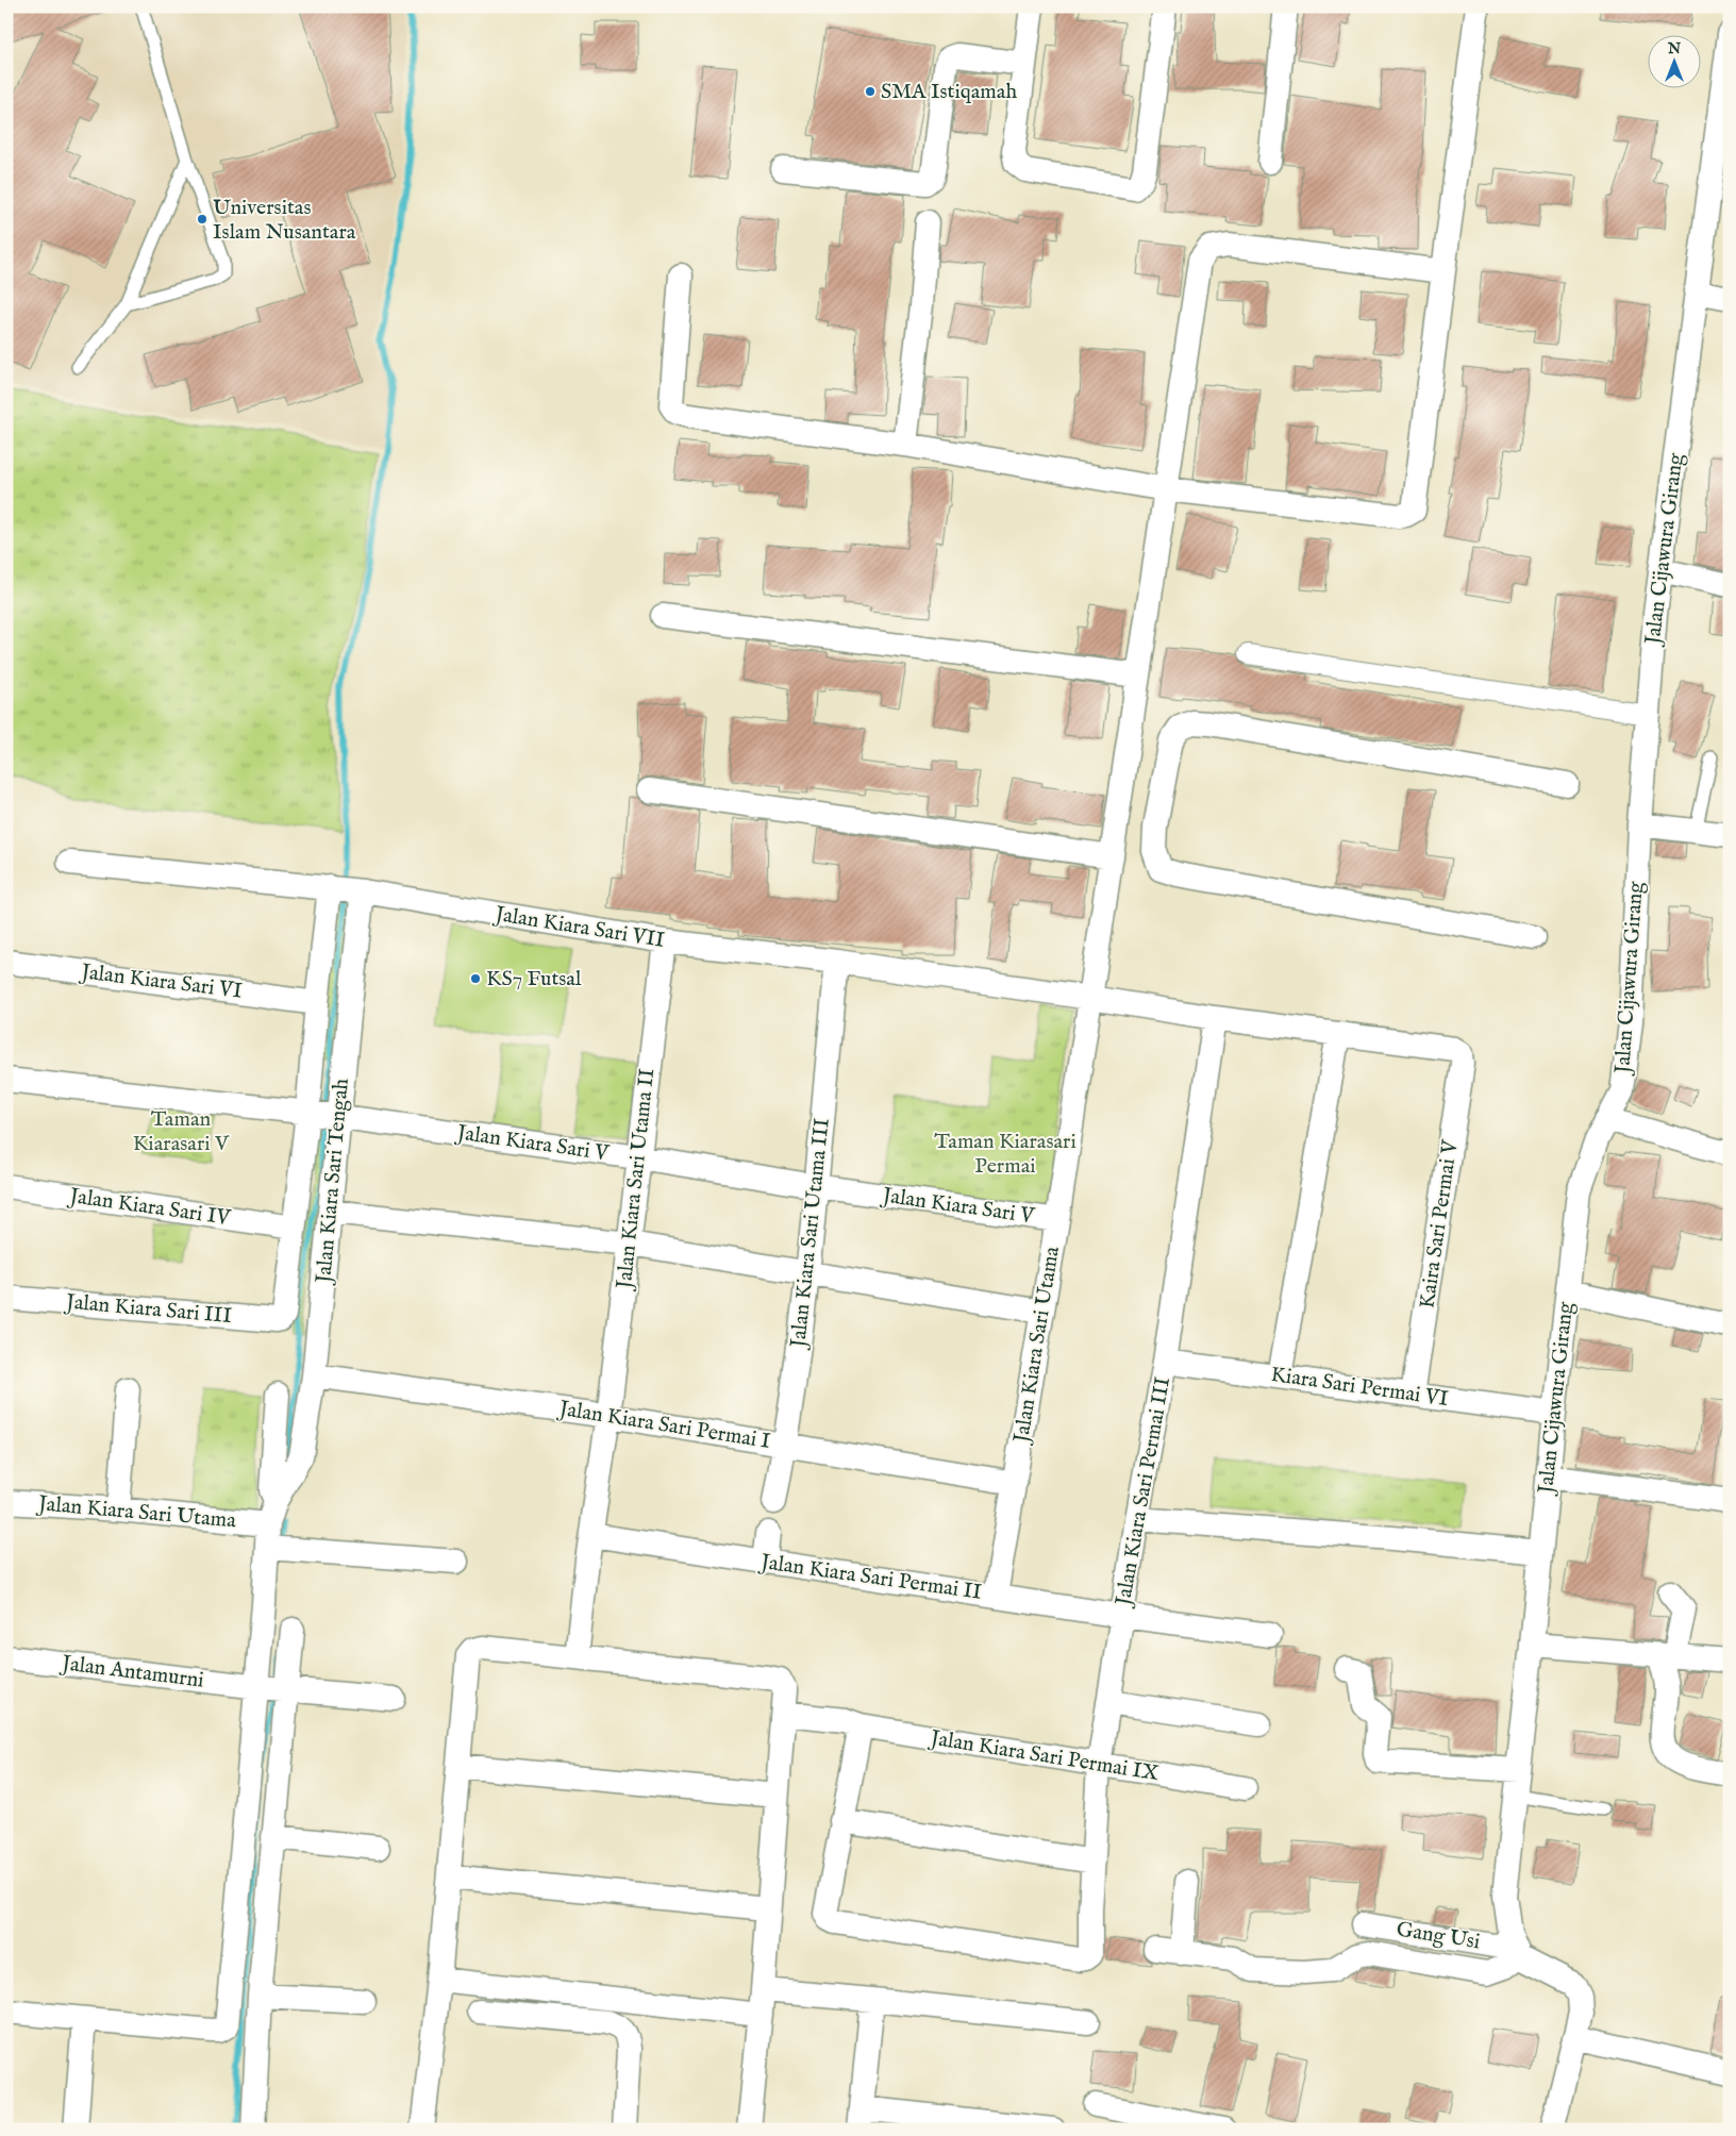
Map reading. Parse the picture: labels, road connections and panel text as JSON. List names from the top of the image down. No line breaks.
{"streets":{"street":["Jalan Cijawura Girang","Jalan Kiara Sari VII","Jalan Kiara Sari VI","Jalan Kiara Sari V","Jalan Kiara Sari Utama II","Jalan Kiara Sari Tengah","Jalan Kiara Sari IV","Kaira Sari Permai V","Jalan Kiara Sari Utama III","Jalan Kiara Sari III","Jalan Kiara Sari Utama","Kiara Sari Permai VI","Jalan Kiara Sari Permai I","Jalan Kiara Sari Permai III","Jalan Kiara Sari Permai II","Jalan Antamurni","Jalan Kiara Sari Permai IX","Gang Usi"]},"crossings":[["Jalan Cijawura Girang","Kiara Sari Permai VI"],["Jalan Cijawura Girang","Gang Usi"],["Jalan Kiara Sari VII","Jalan Kiara Sari Utama II"],["Jalan Kiara Sari VII","Jalan Kiara Sari Tengah"],["Jalan Kiara Sari VII","Kaira Sari Permai V"],["Jalan Kiara Sari VII","Jalan Kiara Sari Utama III"],["Jalan Kiara Sari VII","Jalan Kiara Sari Utama"],["Jalan Kiara Sari VII","Jalan Kiara Sari Permai III"],["Jalan Kiara Sari VI","Jalan Kiara Sari Tengah"],["Jalan Kiara Sari V","Jalan Kiara Sari Utama II"],["Jalan Kiara Sari V","Jalan Kiara Sari Tengah"],["Jalan Kiara Sari V","Jalan Kiara Sari Utama III"],["Jalan Kiara Sari V","Jalan Kiara Sari Utama"],["Jalan Kiara Sari Utama II","Jalan Kiara Sari Permai I"],["Jalan Kiara Sari Tengah","Jalan Kiara Sari IV"],["Jalan Kiara Sari Tengah","Jalan Kiara Sari III"],["Jalan Kiara Sari Tengah","Jalan Kiara Sari Utama"],["Jalan Kiara Sari Tengah","Jalan Kiara Sari Permai I"],["Jalan Kiara Sari Tengah","Jalan Antamurni"],["Kaira Sari Permai V","Kiara Sari Permai VI"],["Jalan Kiara Sari Utama III","Jalan Kiara Sari Permai I"],["Jalan Kiara Sari Utama","Jalan Kiara Sari Permai I"],["Jalan Kiara Sari Utama","Jalan Kiara Sari Permai II"],["Kiara Sari Permai VI","Jalan Kiara Sari Permai III"],["Jalan Kiara Sari Permai III","Jalan Kiara Sari Permai II"],["Jalan Kiara Sari Permai III","Jalan Kiara Sari Permai IX"]],"parks":["Taman Kiarasari V","Taman Kiarasari Permai"],"places":["SMA Istiqamah","Universitas Islam Nusantara","KS7 Futsal"],"north":"top"}
